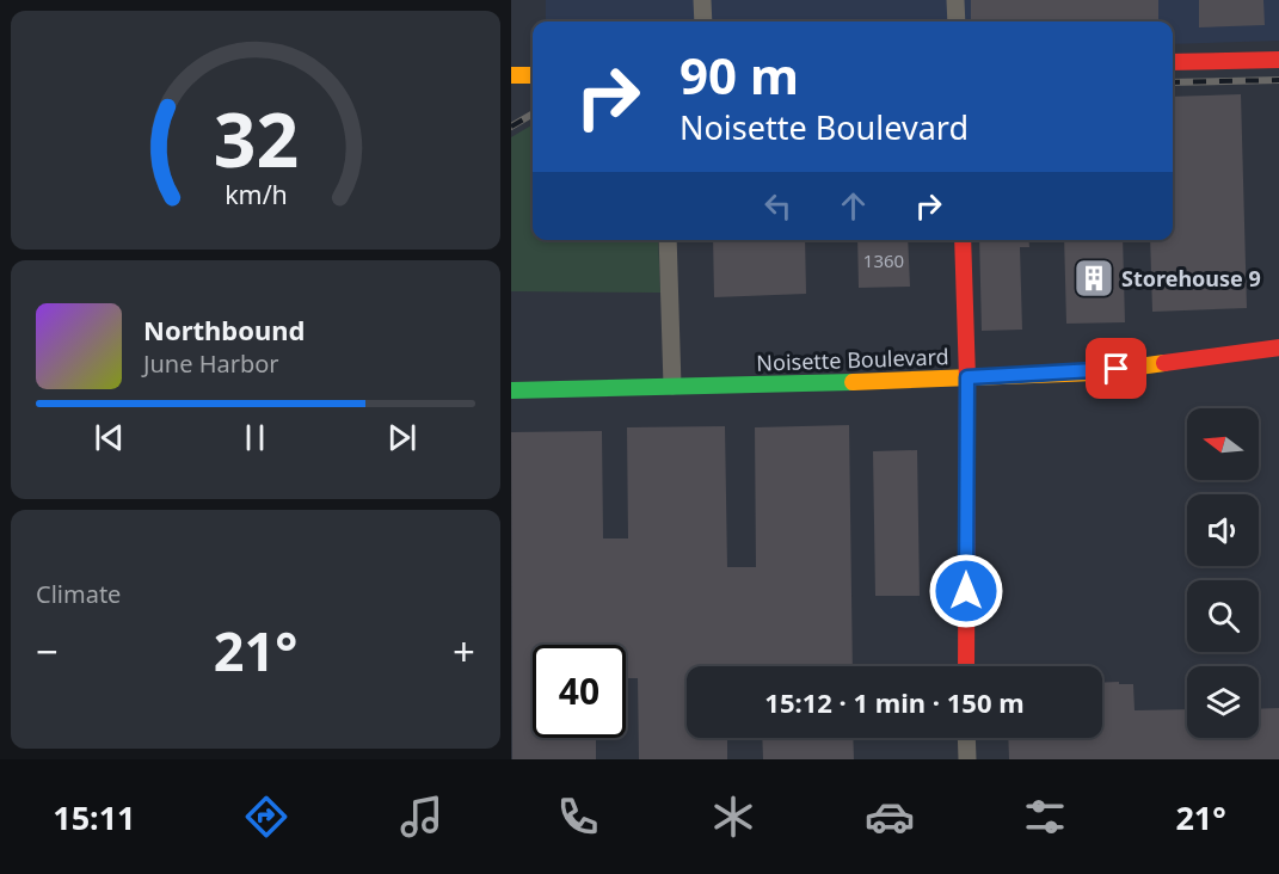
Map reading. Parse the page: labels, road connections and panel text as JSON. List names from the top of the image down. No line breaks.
{"streets":{"street":["Noisette Boulevard"]},"places":{"building":["Storehouse 9"]},"house_numbers":["1360"],"north":"left","page":{"turn":["90 m","Noisette Boulevard"],"song":["Northbound","June Harbor"],"tile":"Climate","heat":["−","21°","+"],"limit":"40","trip":"15:12 · 1 min · 150 m","tabs":["15:11","21°"],"gauge":["32","km/h"]}}
